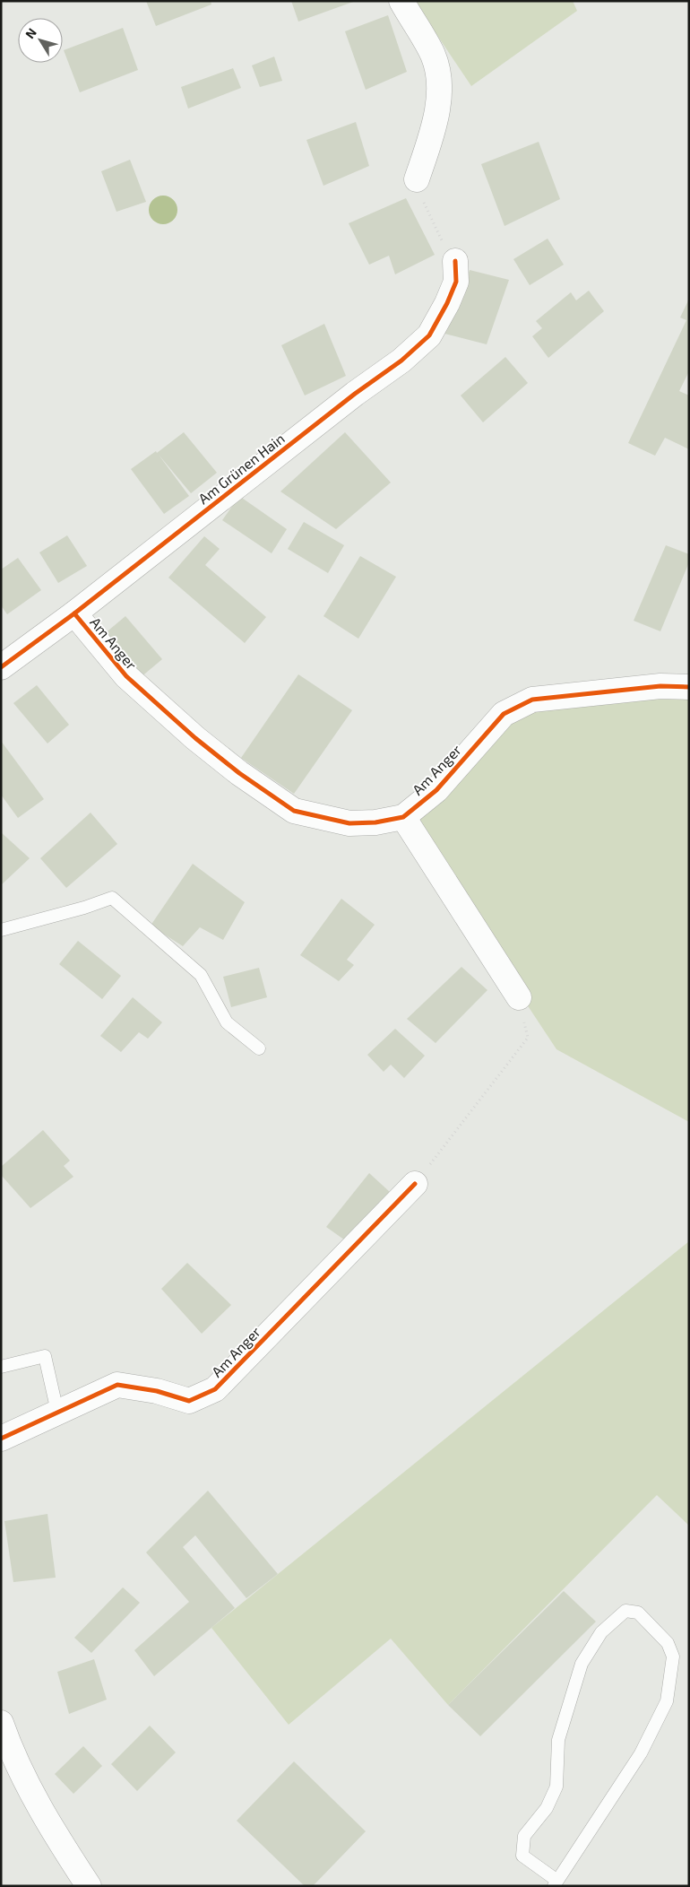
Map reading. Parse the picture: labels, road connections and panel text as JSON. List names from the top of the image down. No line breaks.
{"streets":{"street":["Am Grünen Hain","Am Anger"]},"crossings":[["Am Grünen Hain","Am Anger"]],"north":"top left"}
